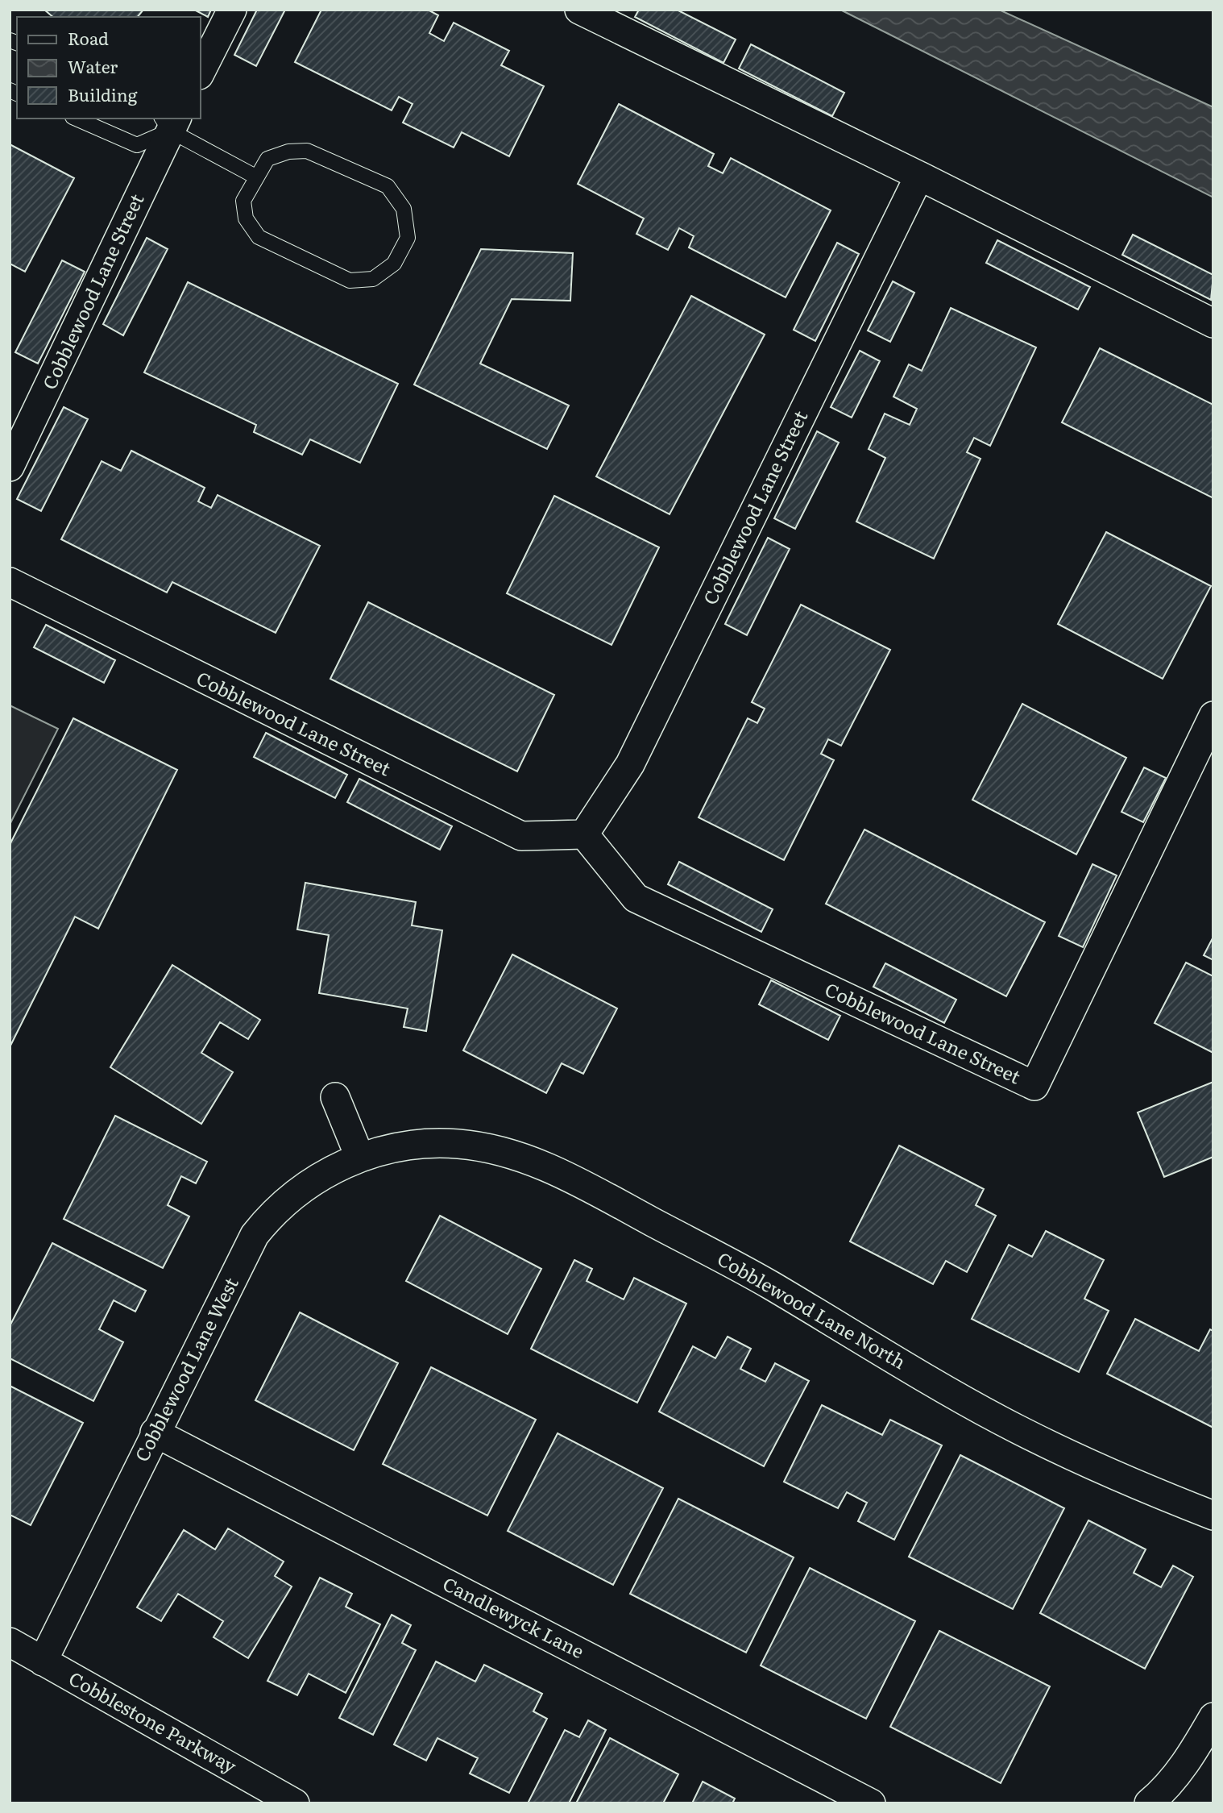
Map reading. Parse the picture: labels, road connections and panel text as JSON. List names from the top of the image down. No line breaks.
{"streets":{"street":["Cobblewood Lane Street","Cobblewood Lane North","Cobblewood Lane West","Candlewyck Lane","Cobblestone Parkway"]},"crossings":[["Cobblewood Lane North","Cobblewood Lane West"],["Cobblewood Lane West","Candlewyck Lane"],["Cobblewood Lane West","Cobblestone Parkway"]],"legend":["Road","Water","Building"]}
